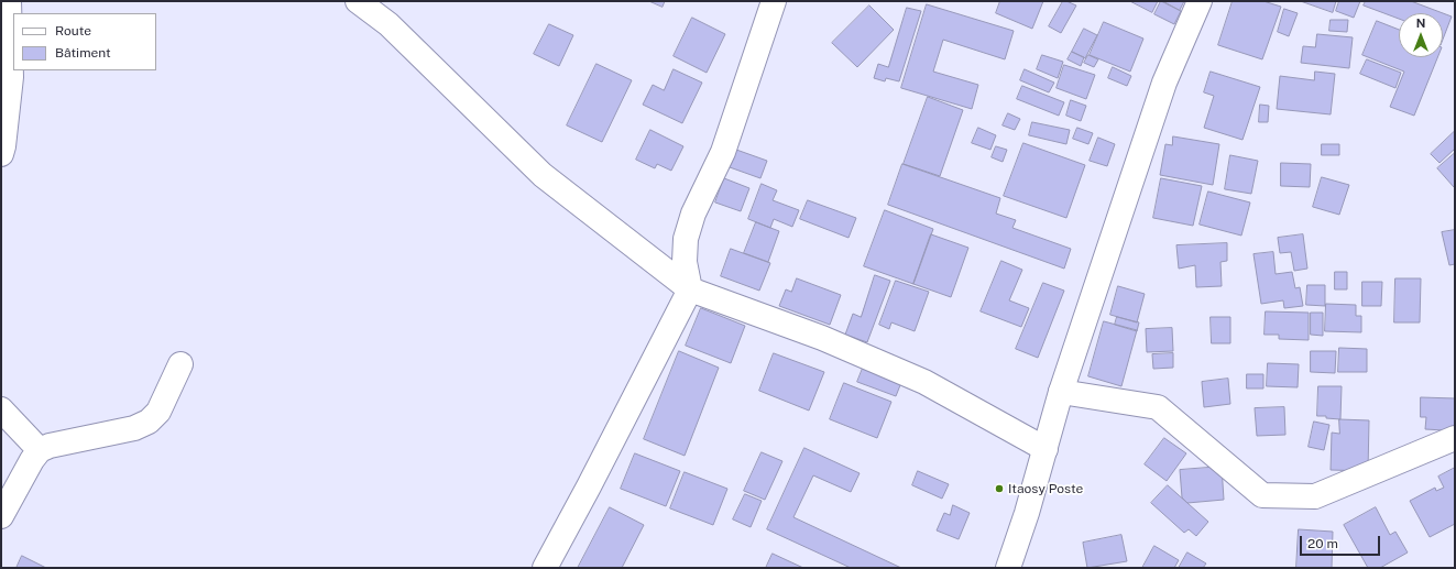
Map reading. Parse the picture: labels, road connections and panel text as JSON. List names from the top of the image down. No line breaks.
{"places":["Itaosy Poste"],"legend":["Route","Bâtiment"],"scale_bar":"20 m","north":"top"}
